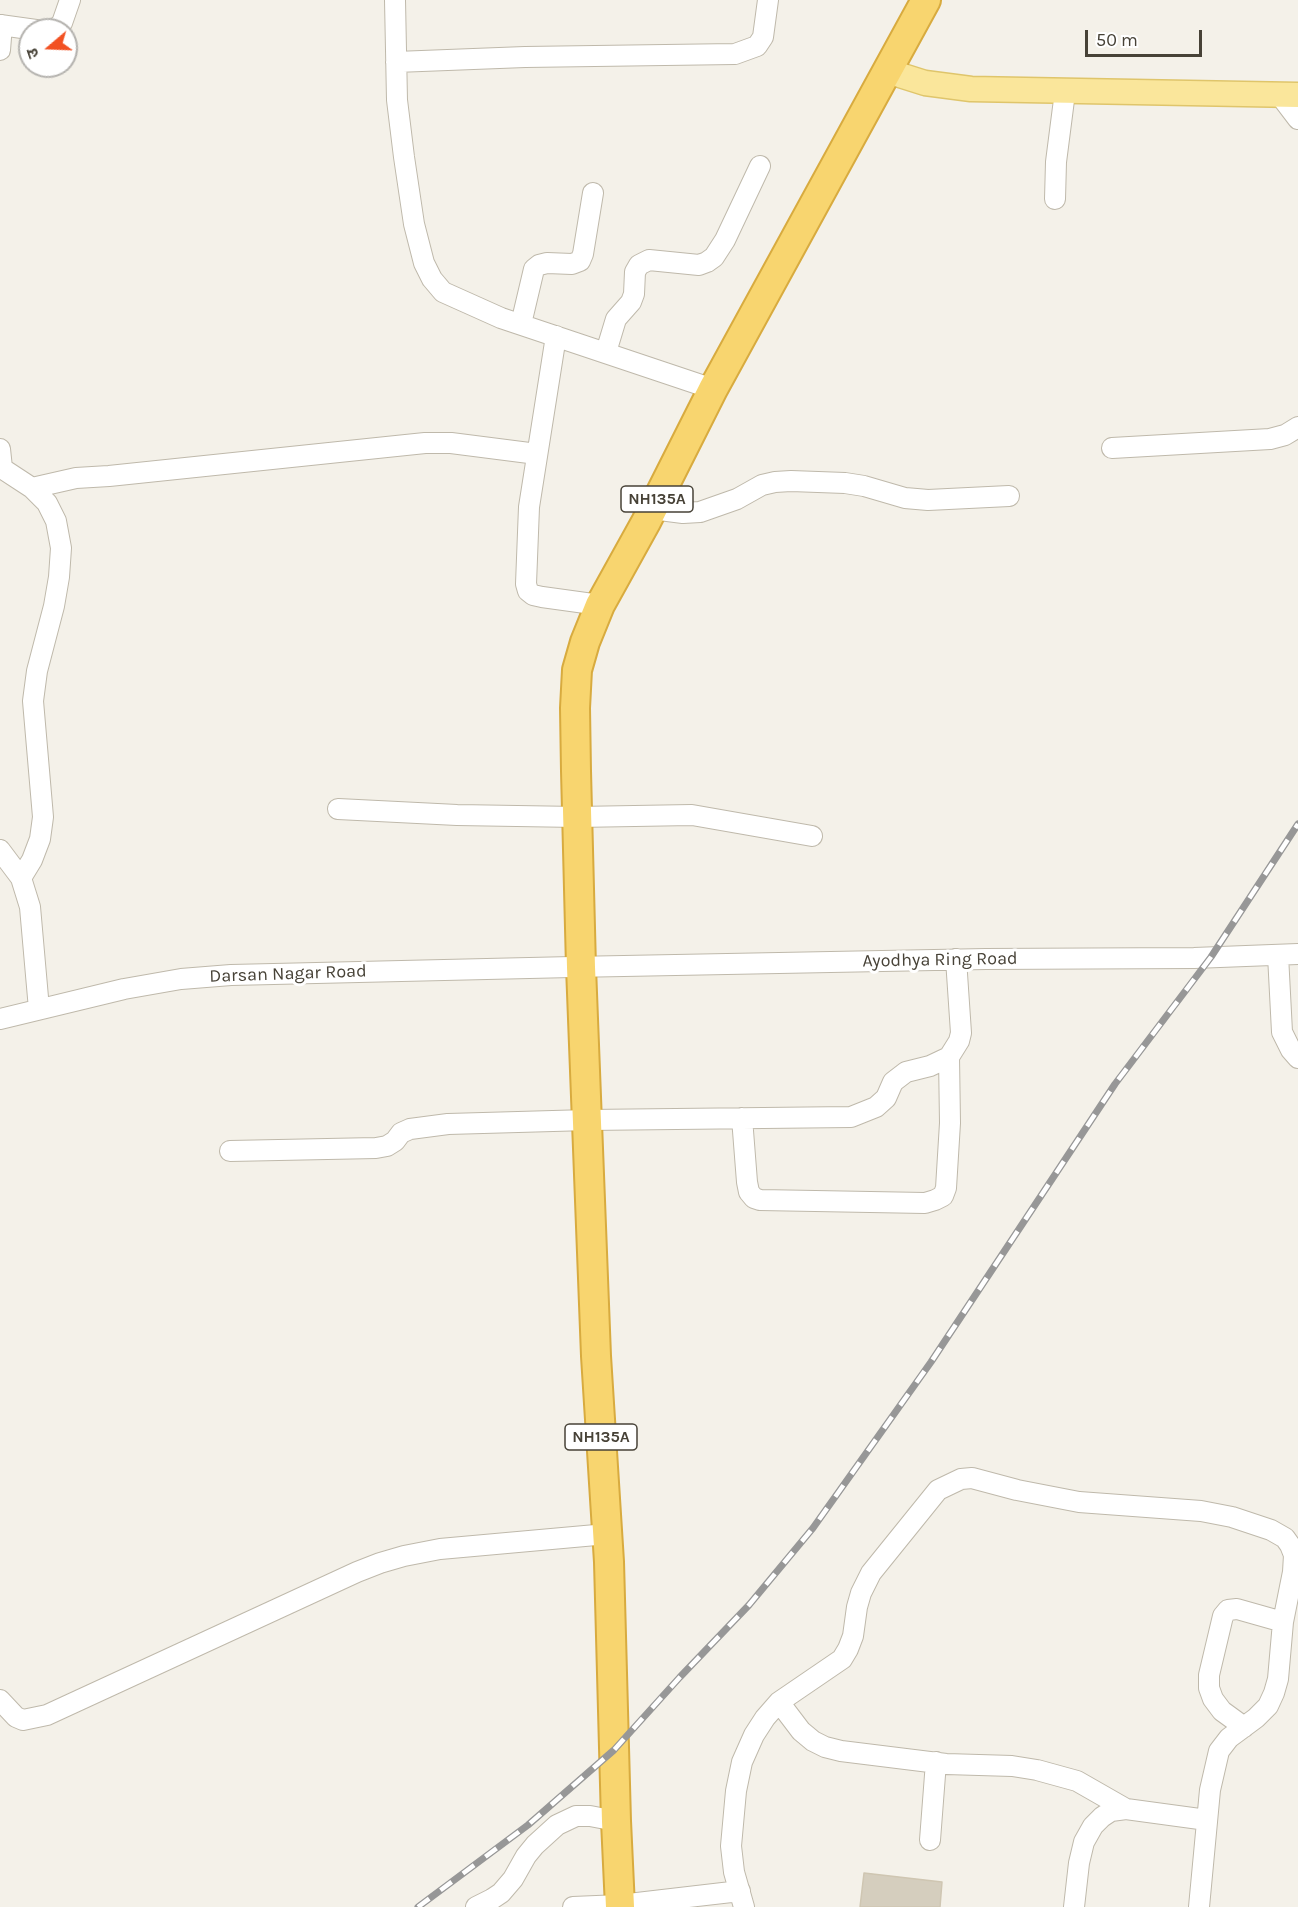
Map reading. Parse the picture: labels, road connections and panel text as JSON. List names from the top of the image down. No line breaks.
{"streets":{"highway":["NH135A"],"street":["Ayodhya Ring Road","Darsan Nagar Road"]},"crossings":[["NH135A","Ayodhya Ring Road"],["NH135A","Darsan Nagar Road"],["Ayodhya Ring Road","Darsan Nagar Road"]],"scale_bar":"50 m","north":"left"}
